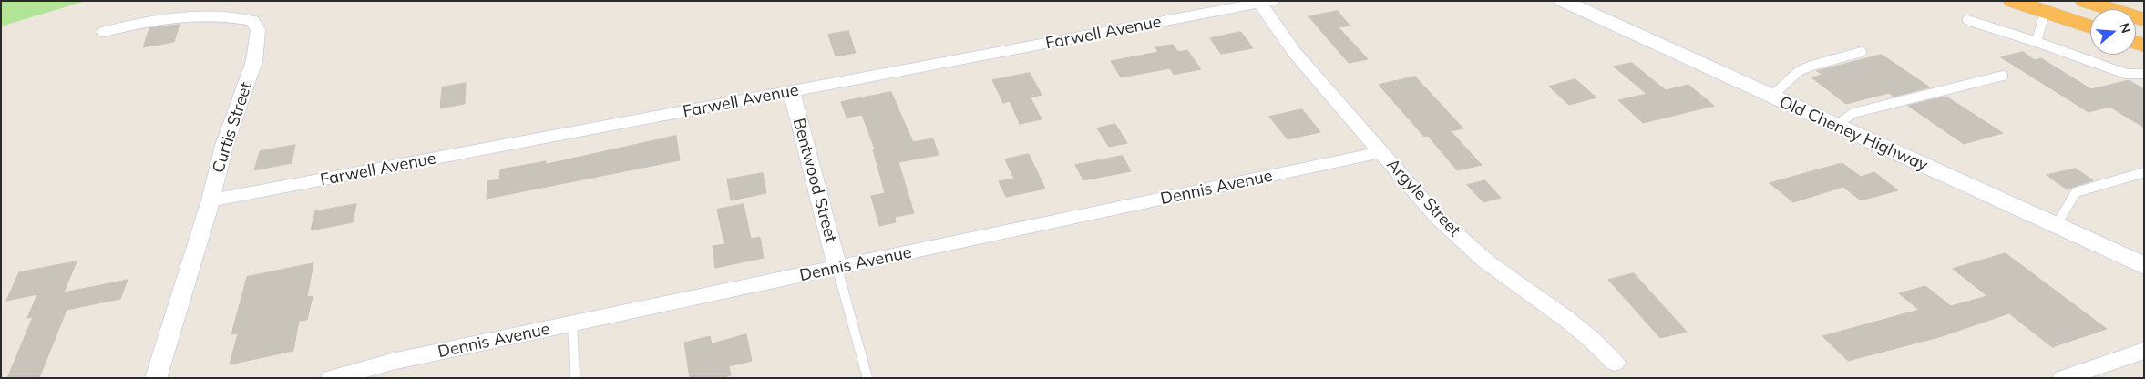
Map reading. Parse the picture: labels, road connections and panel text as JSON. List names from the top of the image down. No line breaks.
{"streets":{"street":["Farwell Avenue","Curtis Street","Old Cheney Highway","Bentwood Street","Dennis Avenue","Argyle Street"]},"crossings":[["Farwell Avenue","Curtis Street"],["Farwell Avenue","Bentwood Street"],["Farwell Avenue","Argyle Street"],["Bentwood Street","Dennis Avenue"],["Dennis Avenue","Argyle Street"]],"north":"right"}
